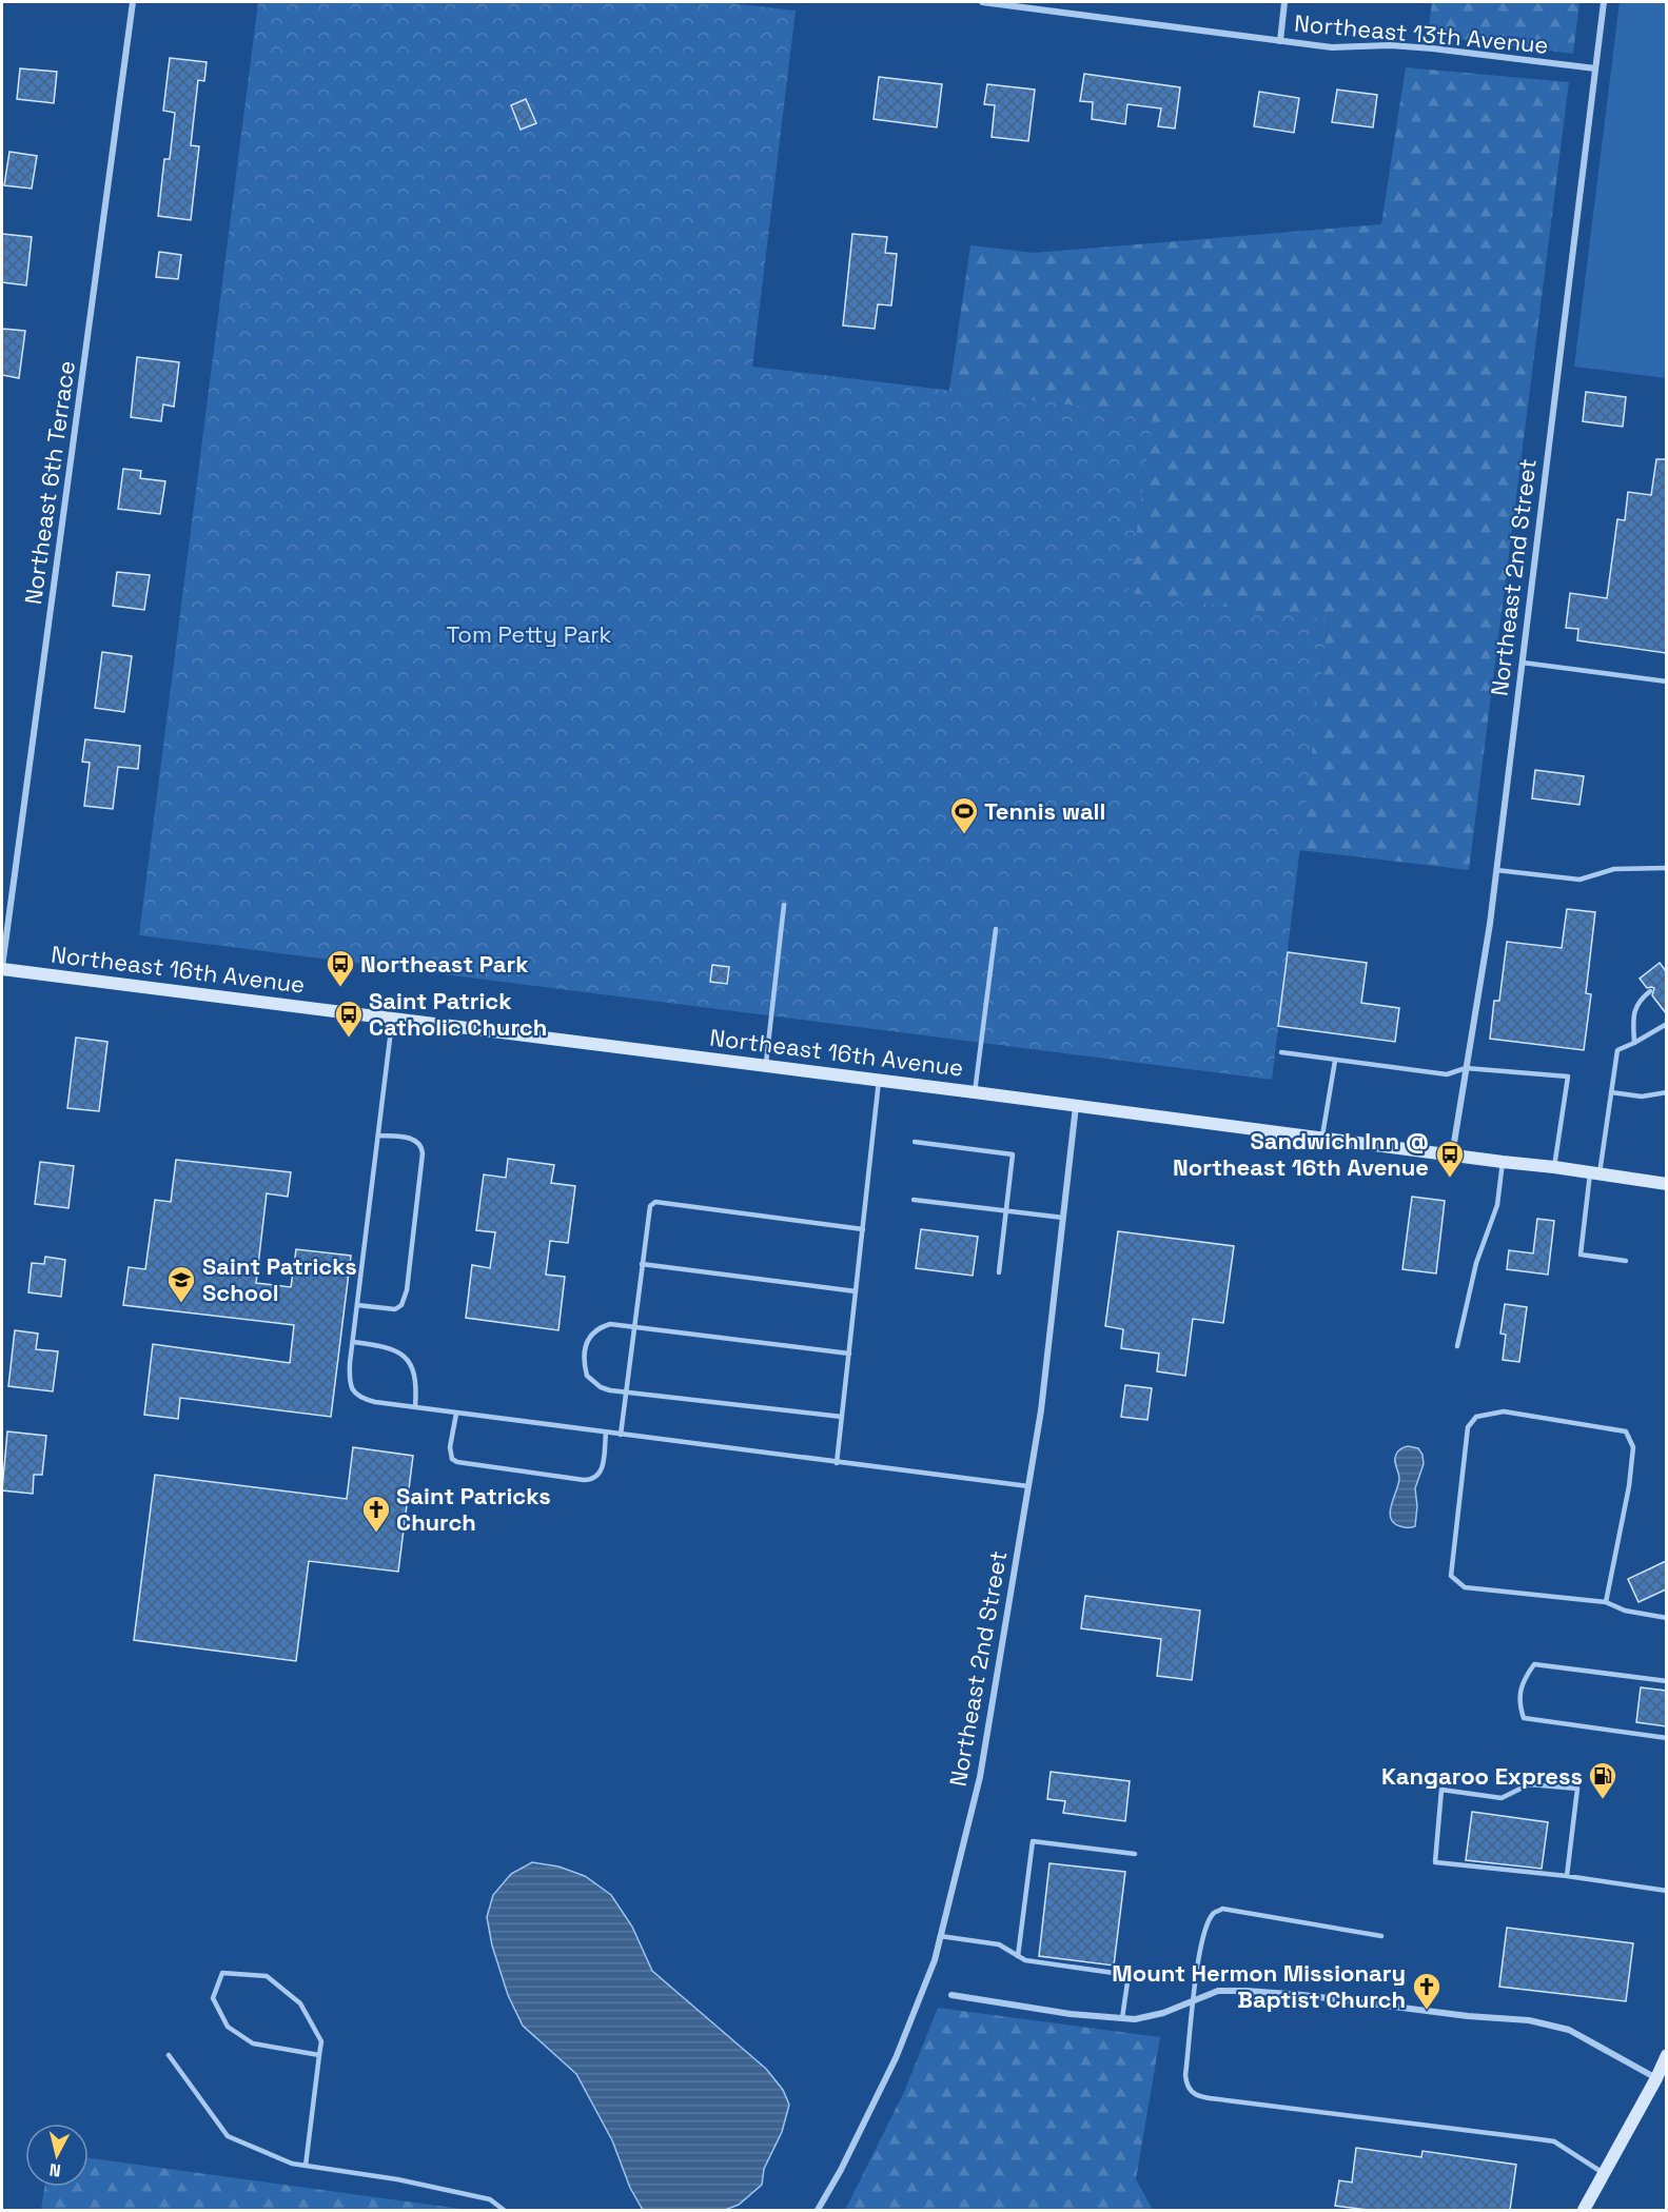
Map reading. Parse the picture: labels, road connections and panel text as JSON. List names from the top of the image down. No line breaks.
{"streets":{"street":["Northeast 13th Avenue","Northeast 6th Terrace","Northeast 2nd Street","Northeast 16th Avenue"]},"crossings":[["Northeast 13th Avenue","Northeast 2nd Street"],["Northeast 6th Terrace","Northeast 16th Avenue"],["Northeast 2nd Street","Northeast 16th Avenue"]],"parks":["Tom Petty Park"],"places":{"sports":["Tennis wall"],"bus stop":["Northeast Park","Saint Patrick Catholic Church","Sandwich Inn @ Northeast 16th Avenue"],"school or university":["Saint Patricks School"],"church":["Saint Patricks Church","Mount Hermon Missionary Baptist Church"],"fuel station":["Kangaroo Express"]},"north":"bottom"}
